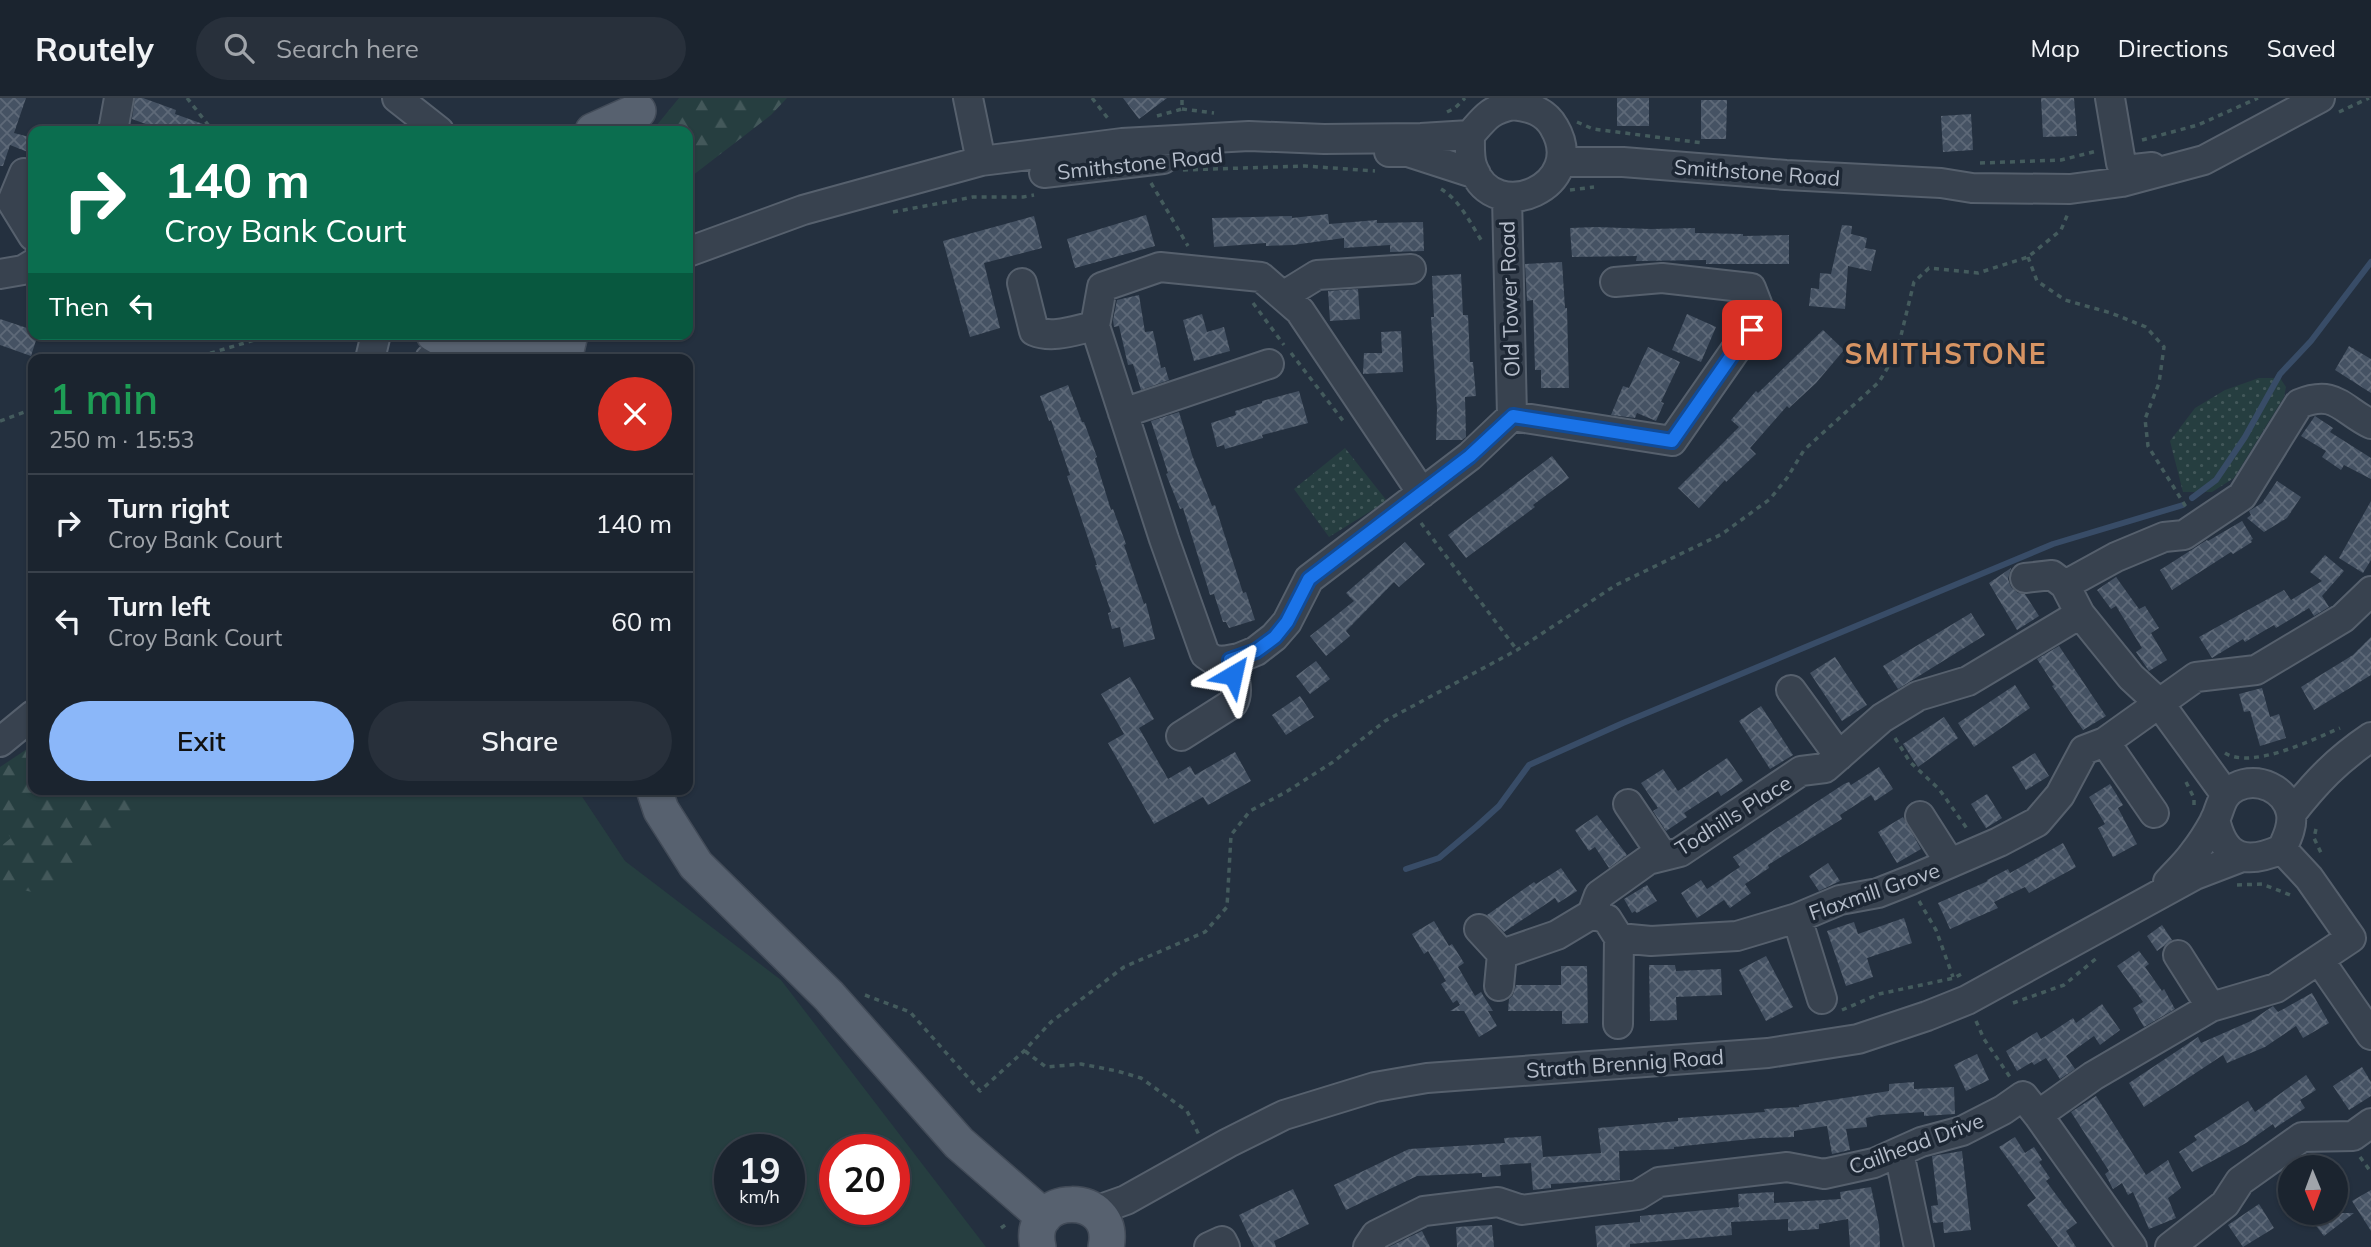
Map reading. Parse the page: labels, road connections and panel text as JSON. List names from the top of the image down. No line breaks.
{"streets":{"street":["Smithstone Road","Old Tower Road","Todhills Place","Flaxmill Grove","Strath Brennig Road","Cailhead Drive"]},"crossings":[["Smithstone Road","Old Tower Road"],["Strath Brennig Road","Cailhead Drive"]],"districts":["SMITHSTONE"],"north":"bottom","page":{"header":"Routely","search":"Search here","nav":["Map","Directions","Saved"],"turn":["140 m","Croy Bank Court"],"then":"Then","heading":["1 min","250 m · 15:53"],"list":[{"name":"Turn right","note":"Croy Bank Court","value":"140 m"},{"name":"Turn left","note":"Croy Bank Court","value":"60 m"}],"buttons":["Exit","Share"],"speed":"19 km/h","limit":"20"}}
